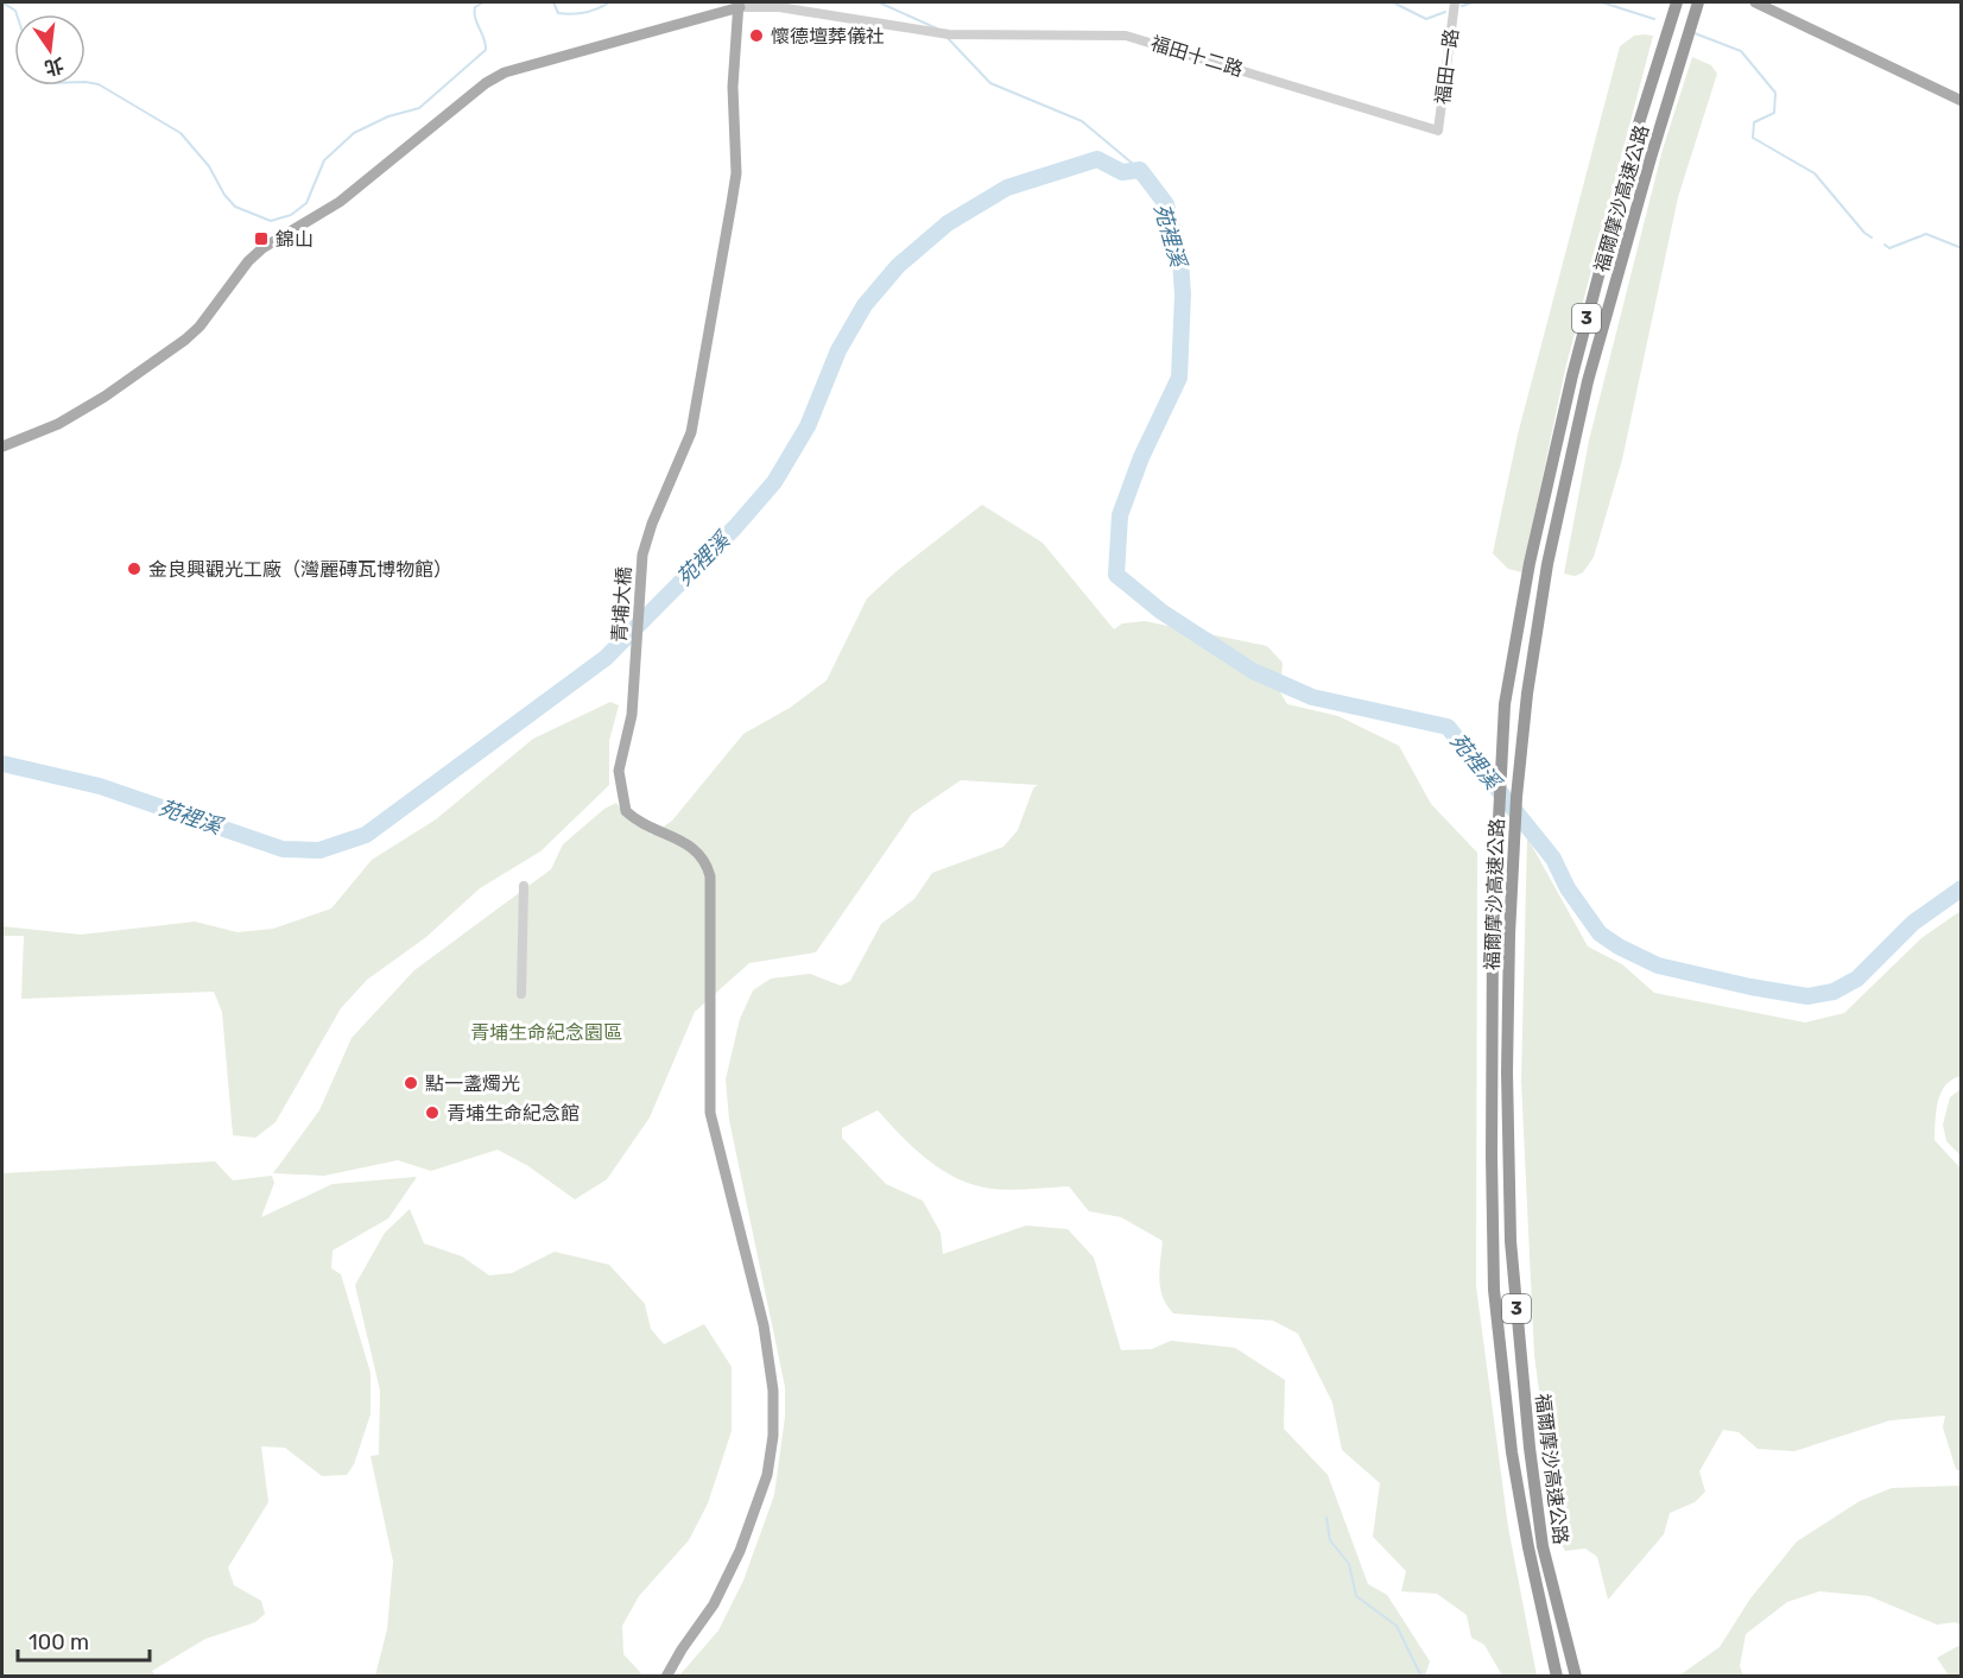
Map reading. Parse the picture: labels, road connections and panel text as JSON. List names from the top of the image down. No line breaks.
{"streets":{"highway":["福爾摩沙高速公路","3"],"main road":["青埔大橋"],"street":["福田十二路","福田一路"]},"crossings":[["福田十二路","福田一路"],["福田十二路","青埔大橋"]],"water":["苑裡溪"],"parks":["青埔生命紀念園區"],"places":{"other":["懷德壇葬儀社","金良興觀光工廠（灣麗磚瓦博物館）","點一盞燭光","青埔生命紀念館"],"transit":["錦山"]},"scale_bar":"100 m","north":"bottom"}
